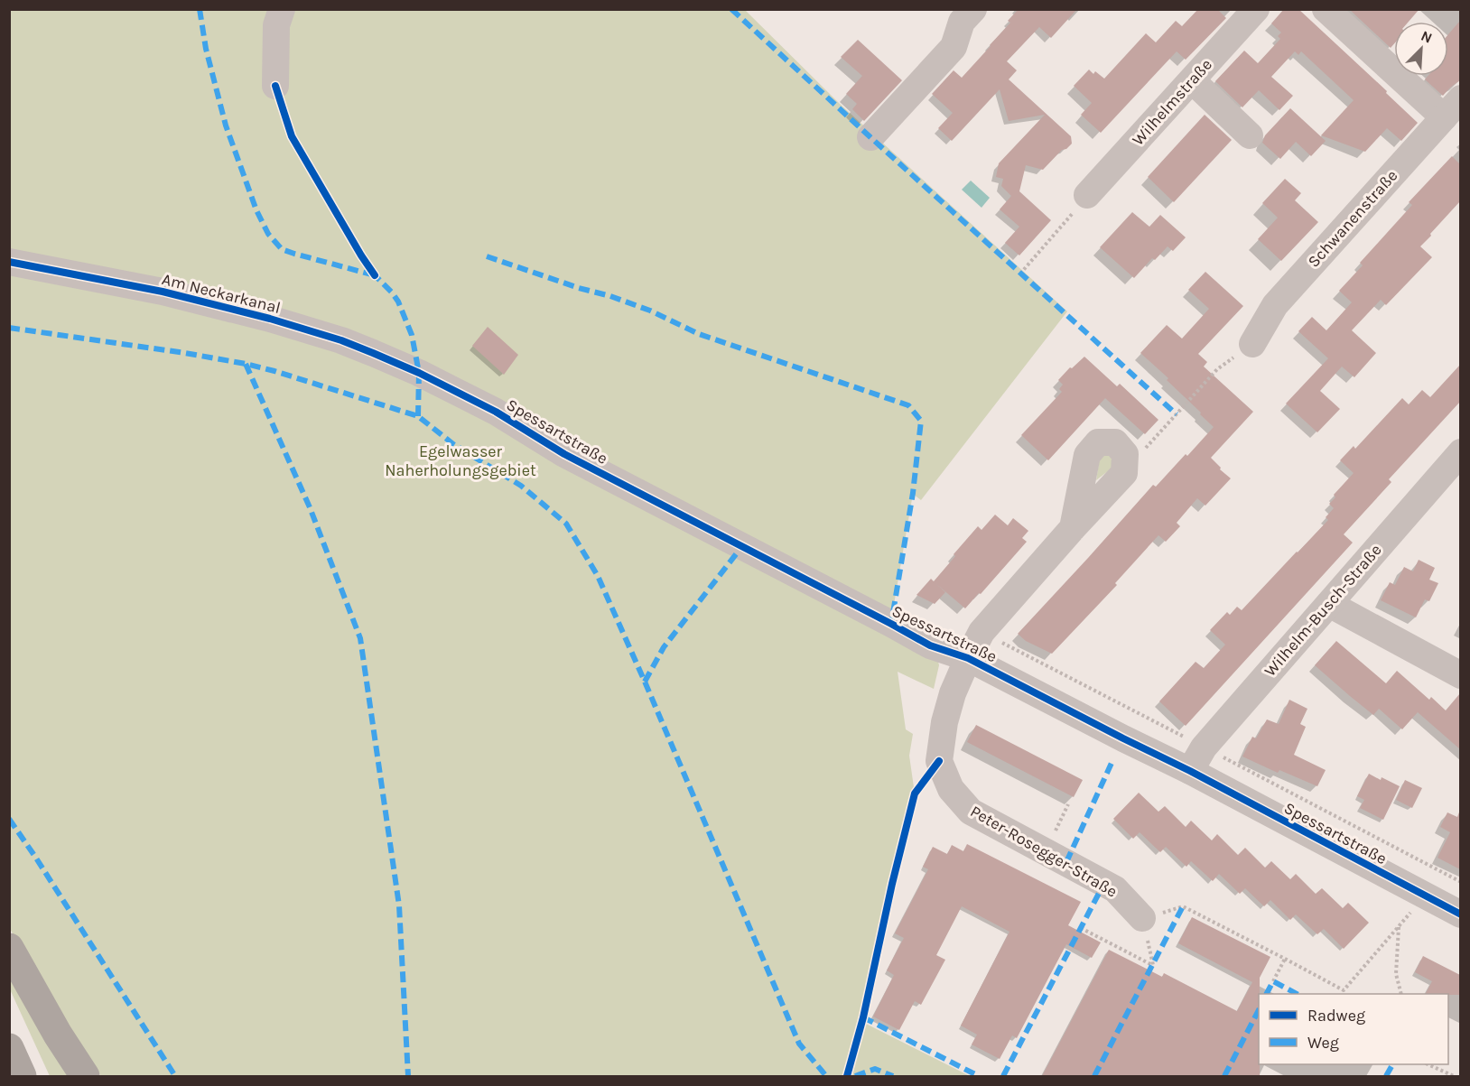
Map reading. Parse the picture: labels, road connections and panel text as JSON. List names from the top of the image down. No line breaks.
{"streets":{"street":["Wilhelmstraße","Schwanenstraße","Am Neckarkanal","Spessartstraße","Wilhelm-Busch-Straße","Peter-Rosegger-Straße"]},"crossings":[["Am Neckarkanal","Spessartstraße"],["Spessartstraße","Wilhelm-Busch-Straße"],["Spessartstraße","Peter-Rosegger-Straße"]],"parks":["Egelwasser Naherholungsgebiet"],"legend":["Radweg","Weg"],"north":"top right"}
